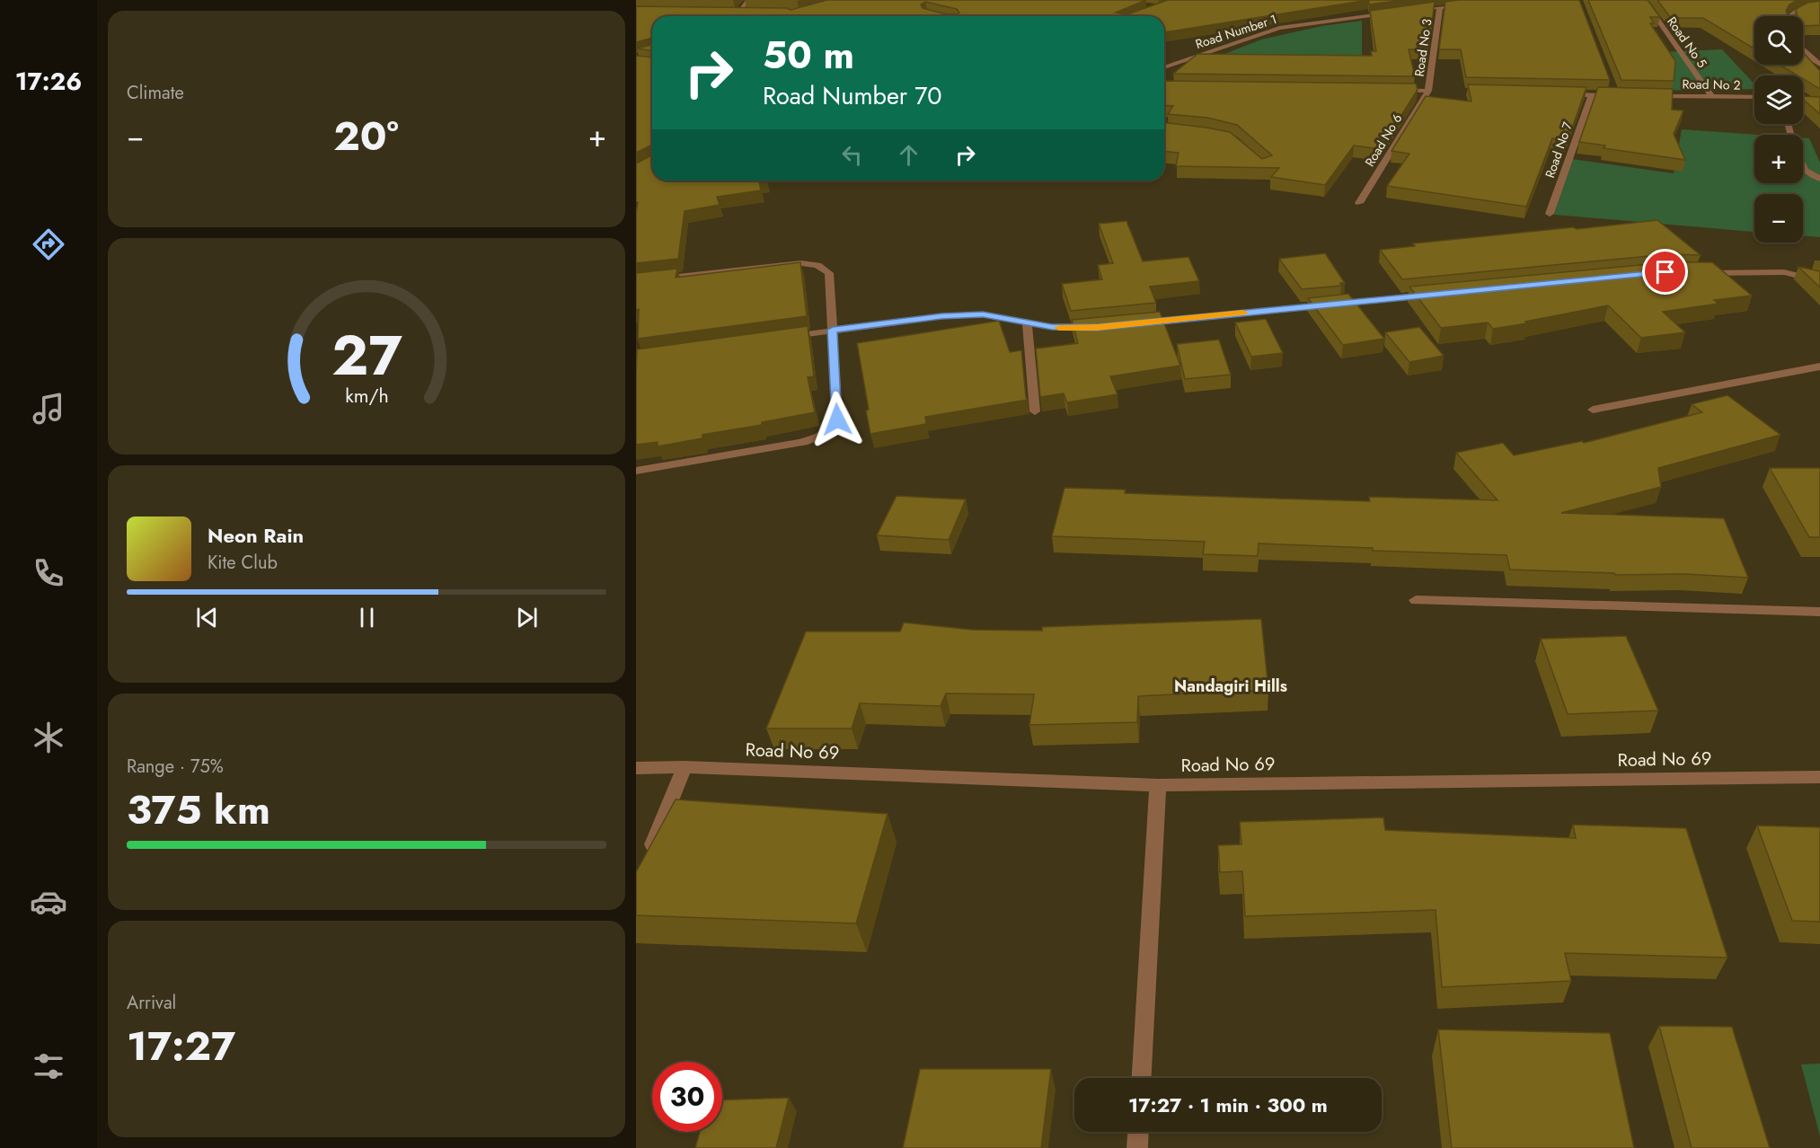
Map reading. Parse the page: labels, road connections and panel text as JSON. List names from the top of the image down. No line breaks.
{"streets":{"street":["Road Number 1","Road No 5","Road No 3","Road No 2","Road No 6","Road No 7","Road No 69"]},"crossings":[["Road No 5","Road No 2"],["Road No 3","Road No 6"]],"districts":["Nandagiri Hills"],"page":{"tabs":"17:26","tile":["Climate",["Range · 75%","375 km"],["Arrival","17:27"]],"map_buttons":["+","−"],"turn":["50 m","Road Number 70"],"heat":["−","20°","+"],"song":["Neon Rain","Kite Club"],"limit":"30","trip":"17:27 · 1 min · 300 m","gauge":["27","km/h"]}}
